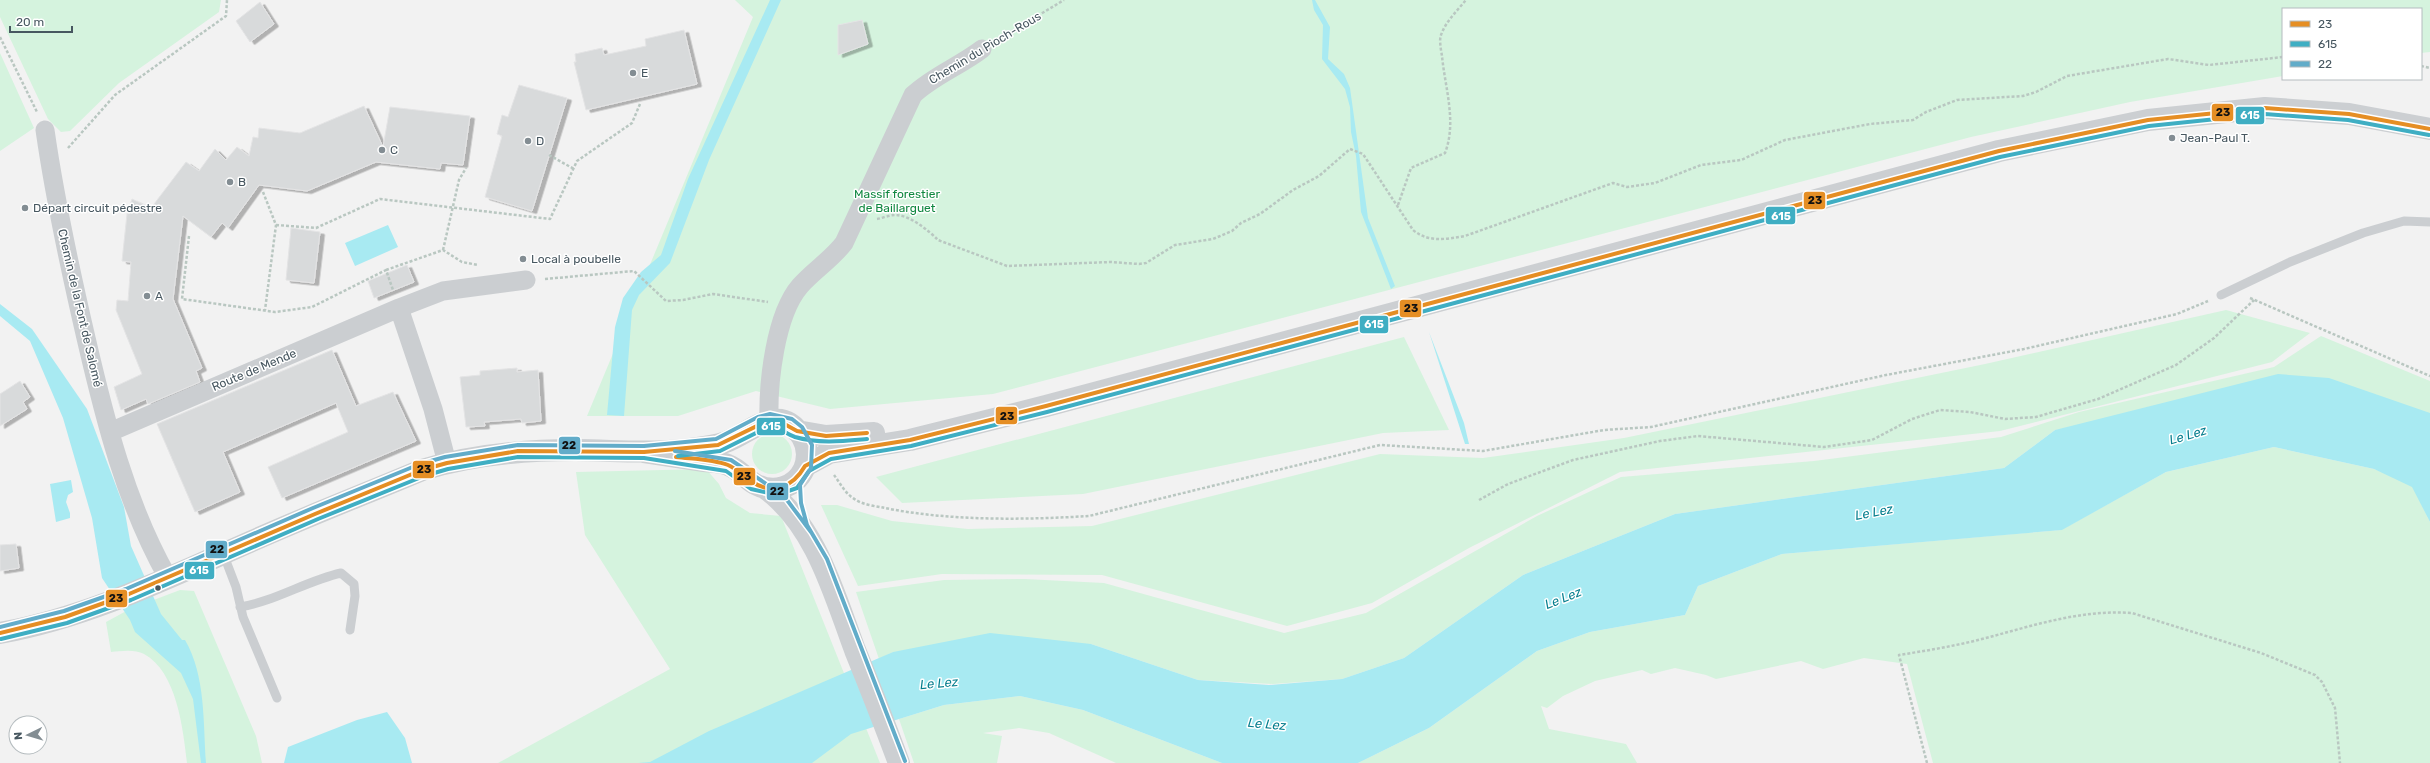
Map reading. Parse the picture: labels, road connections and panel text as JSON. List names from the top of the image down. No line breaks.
{"streets":{"street":["Chemin du Pioch-Rous","Chemin de la Font de Salomé","Route de Mende"]},"crossings":[["Chemin de la Font de Salomé","Route de Mende"]],"water":["Le Lez"],"parks":["Massif forestier de Baillarguet"],"places":["E","Jean-Paul T.","D","C","B","Départ circuit pédestre","Local à poubelle","A"],"lines":["transit line 23","transit line 615","transit line 22"],"legend":["23","615","22"],"scale_bar":"20 m","north":"left"}
